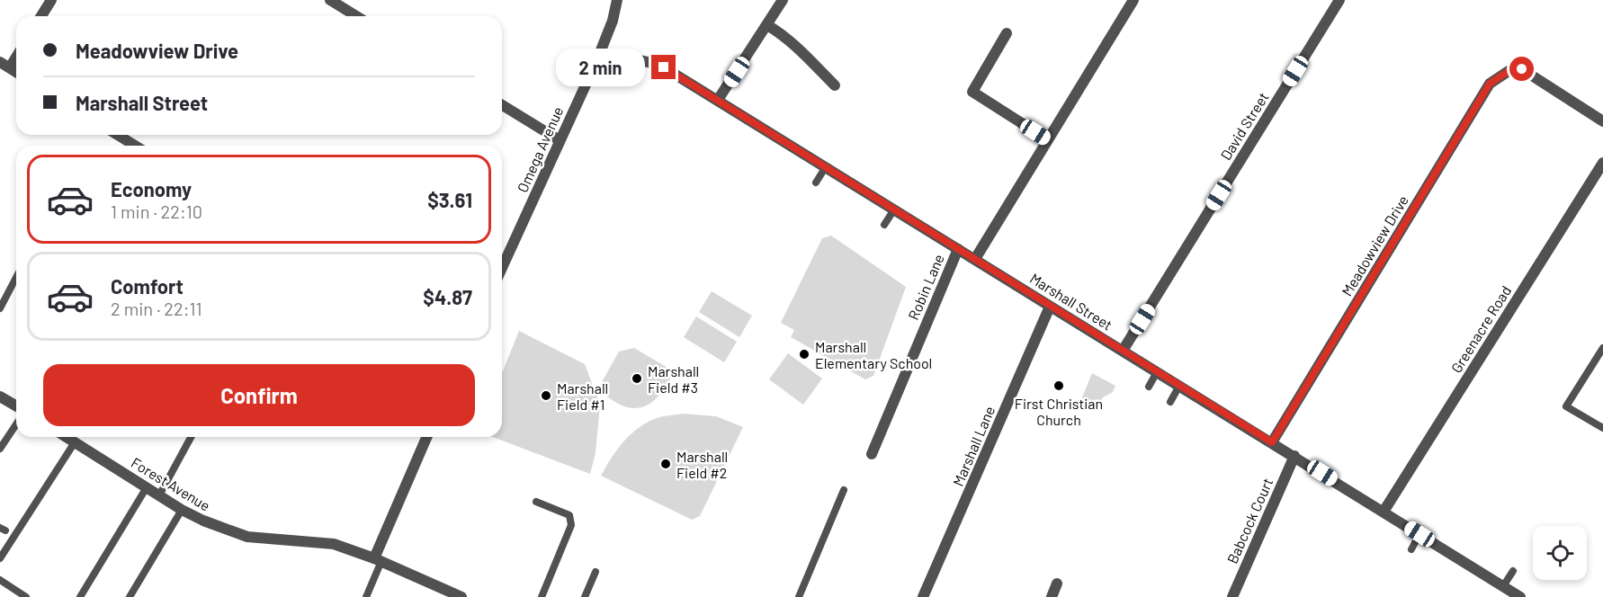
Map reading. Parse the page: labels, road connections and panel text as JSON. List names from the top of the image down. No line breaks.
{"streets":{"street":["David Street","Omega Avenue","Meadowview Drive","Robin Lane","Marshall Street","Greenacre Road","Marshall Lane","Forest Avenue","Babcock Court"]},"crossings":[["David Street","Marshall Street"],["Omega Avenue","Marshall Street"],["Meadowview Drive","Marshall Street"],["Robin Lane","Marshall Street"],["Marshall Street","Greenacre Road"],["Marshall Street","Marshall Lane"],["Marshall Street","Babcock Court"]],"places":["Marshall Elementary School","Marshall Field #3","First Christian Church","Marshall Field #1","Marshall Field #2"],"page":{"banner":["Meadowview Drive","Marshall Street"],"bubble":"2 min","list":[{"name":"Economy","note":"1 min · 22:10","value":"$3.61"},{"name":"Comfort","note":"2 min · 22:11","value":"$4.87"}],"buttons":"Confirm"}}
